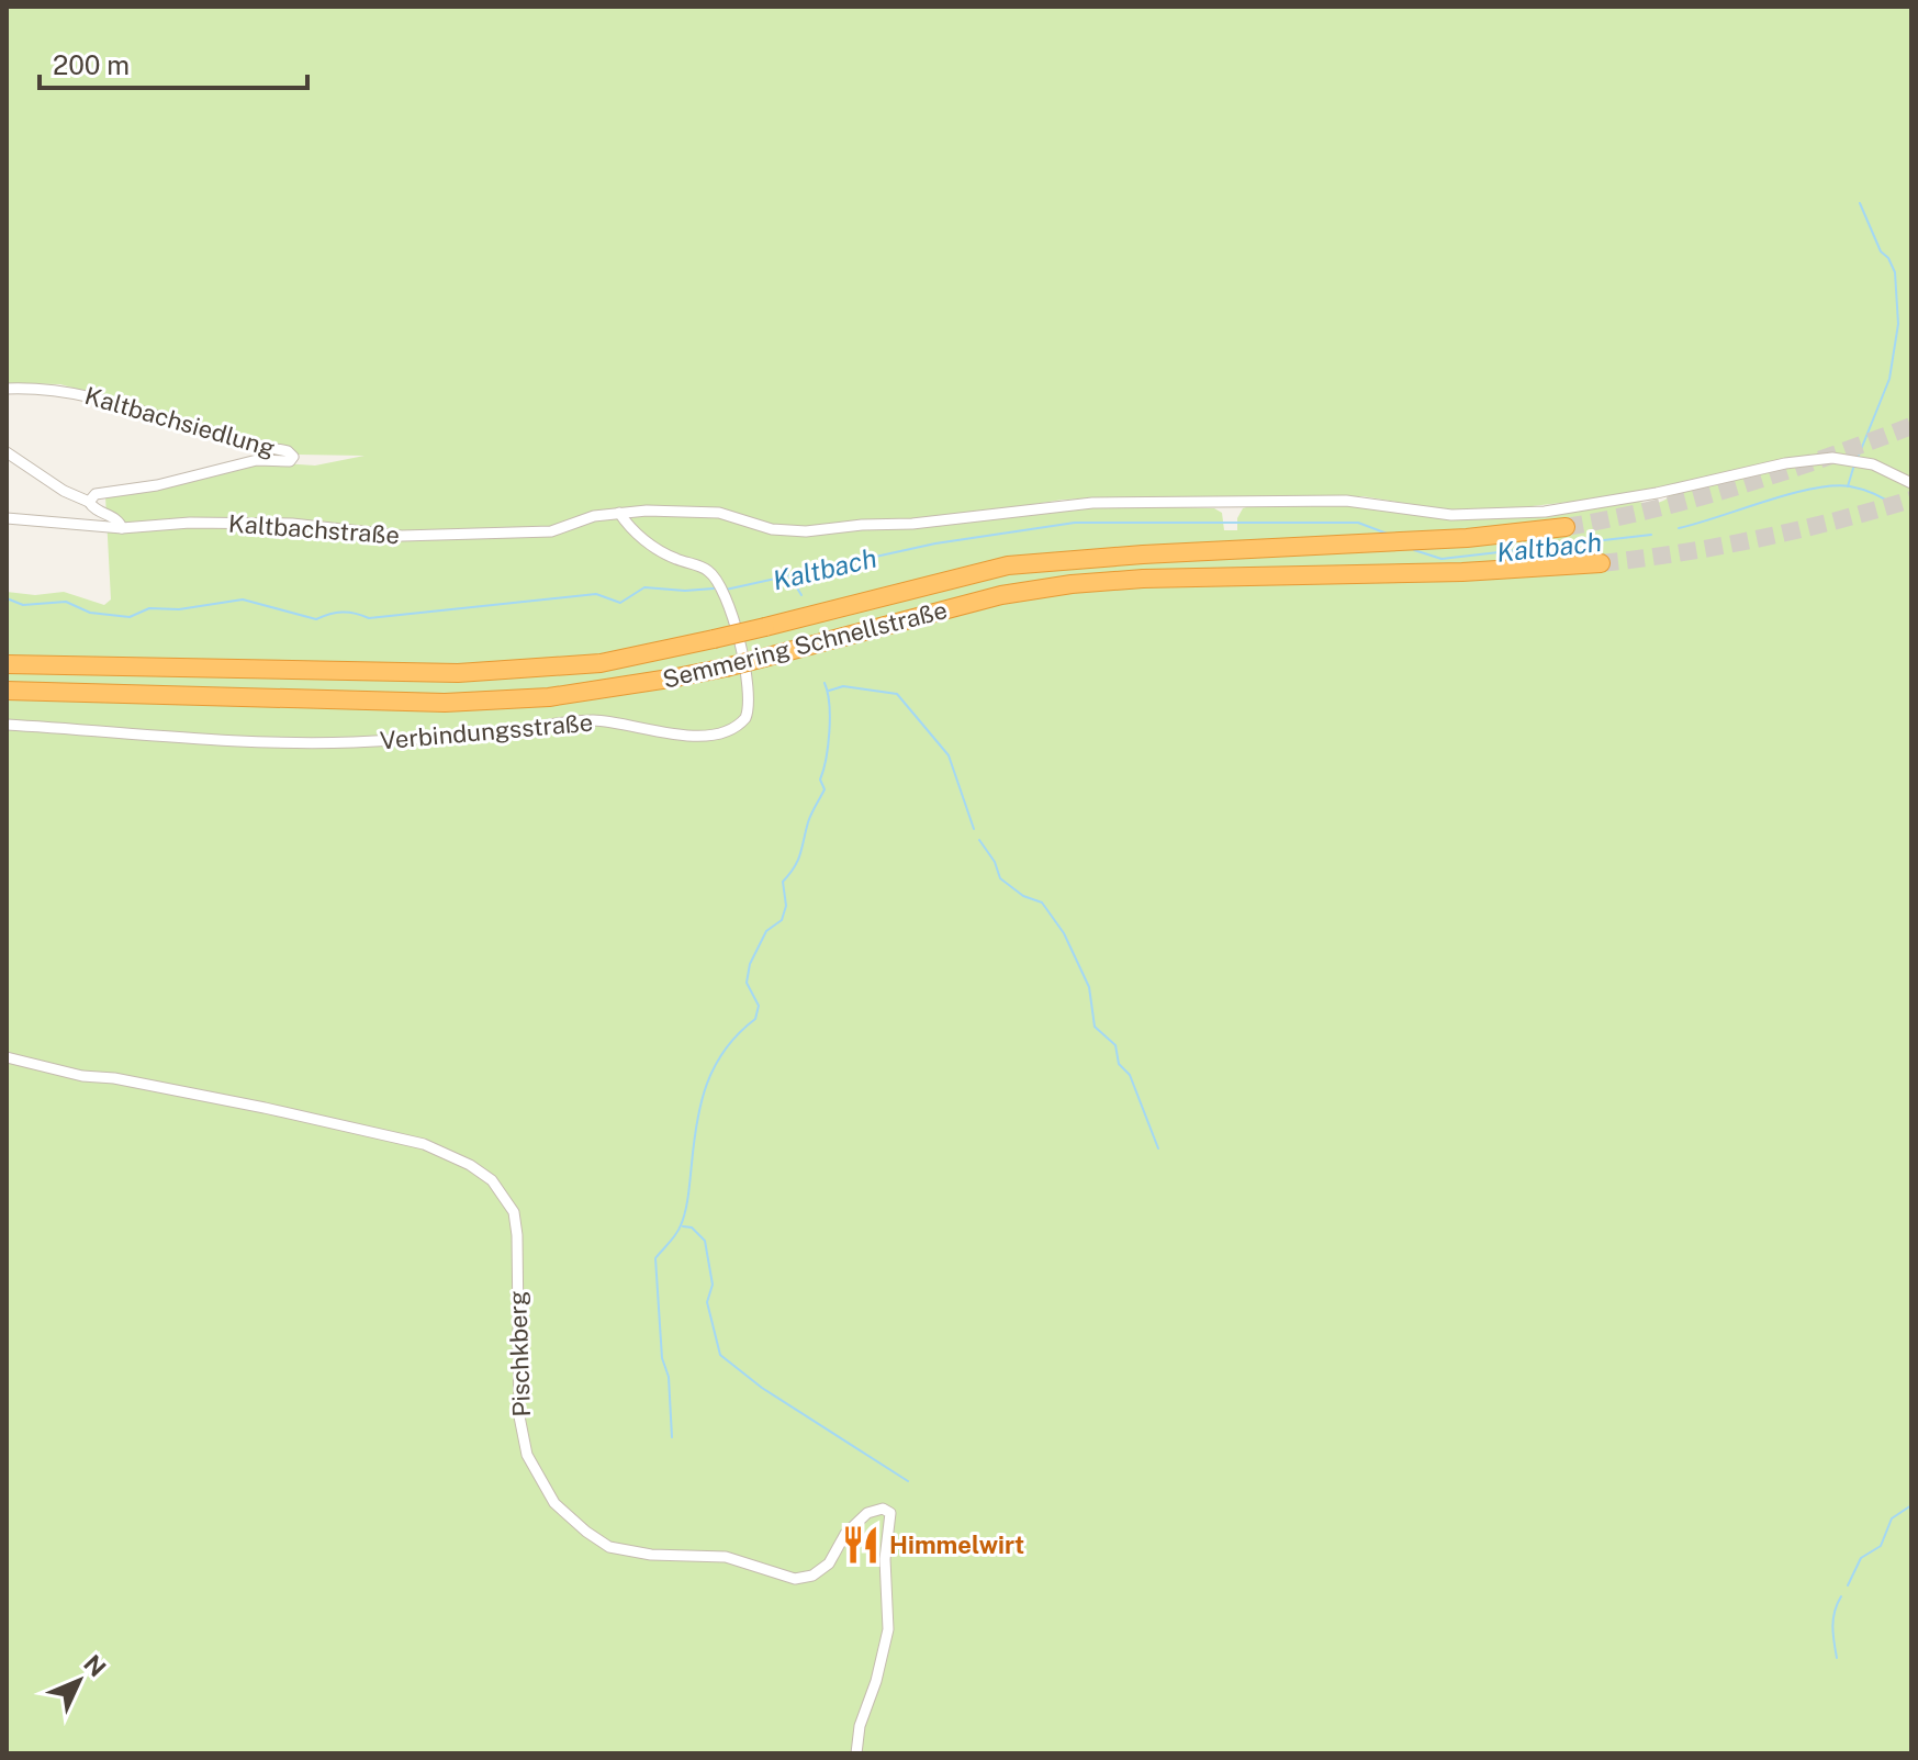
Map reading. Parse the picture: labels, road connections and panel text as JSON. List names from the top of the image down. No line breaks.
{"streets":{"highway":["Semmering Schnellstraße"],"street":["Kaltbachsiedlung","Kaltbachstraße","Verbindungsstraße","Pischkberg"]},"crossings":[["Kaltbachstraße","Verbindungsstraße"]],"water":["Kaltbach"],"places":{"restaurant":["Himmelwirt"]},"scale_bar":"200 m","north":"top right"}
